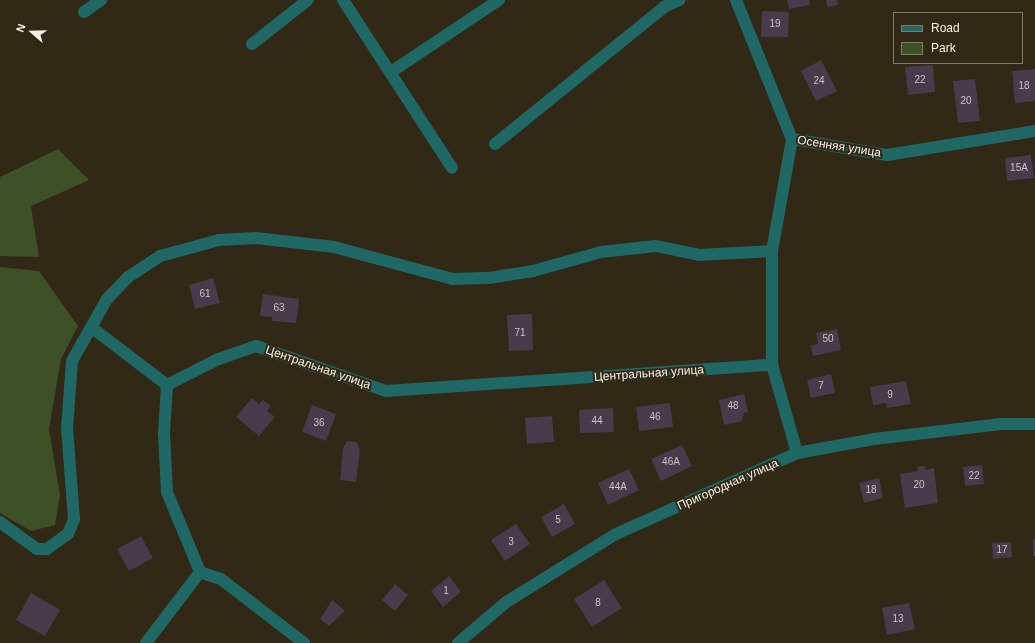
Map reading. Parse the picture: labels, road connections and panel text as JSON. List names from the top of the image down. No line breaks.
{"streets":{"street":["Осенняя улица","Центральная улица","Пригородная улица"]},"house_numbers":["19","22","24","18","20","15А","61","63","71","50","7","9","48","46","44","36","46А","22","20","44А","18","5","3","17","1","8","13"],"legend":["Road","Park"],"north":"left"}
